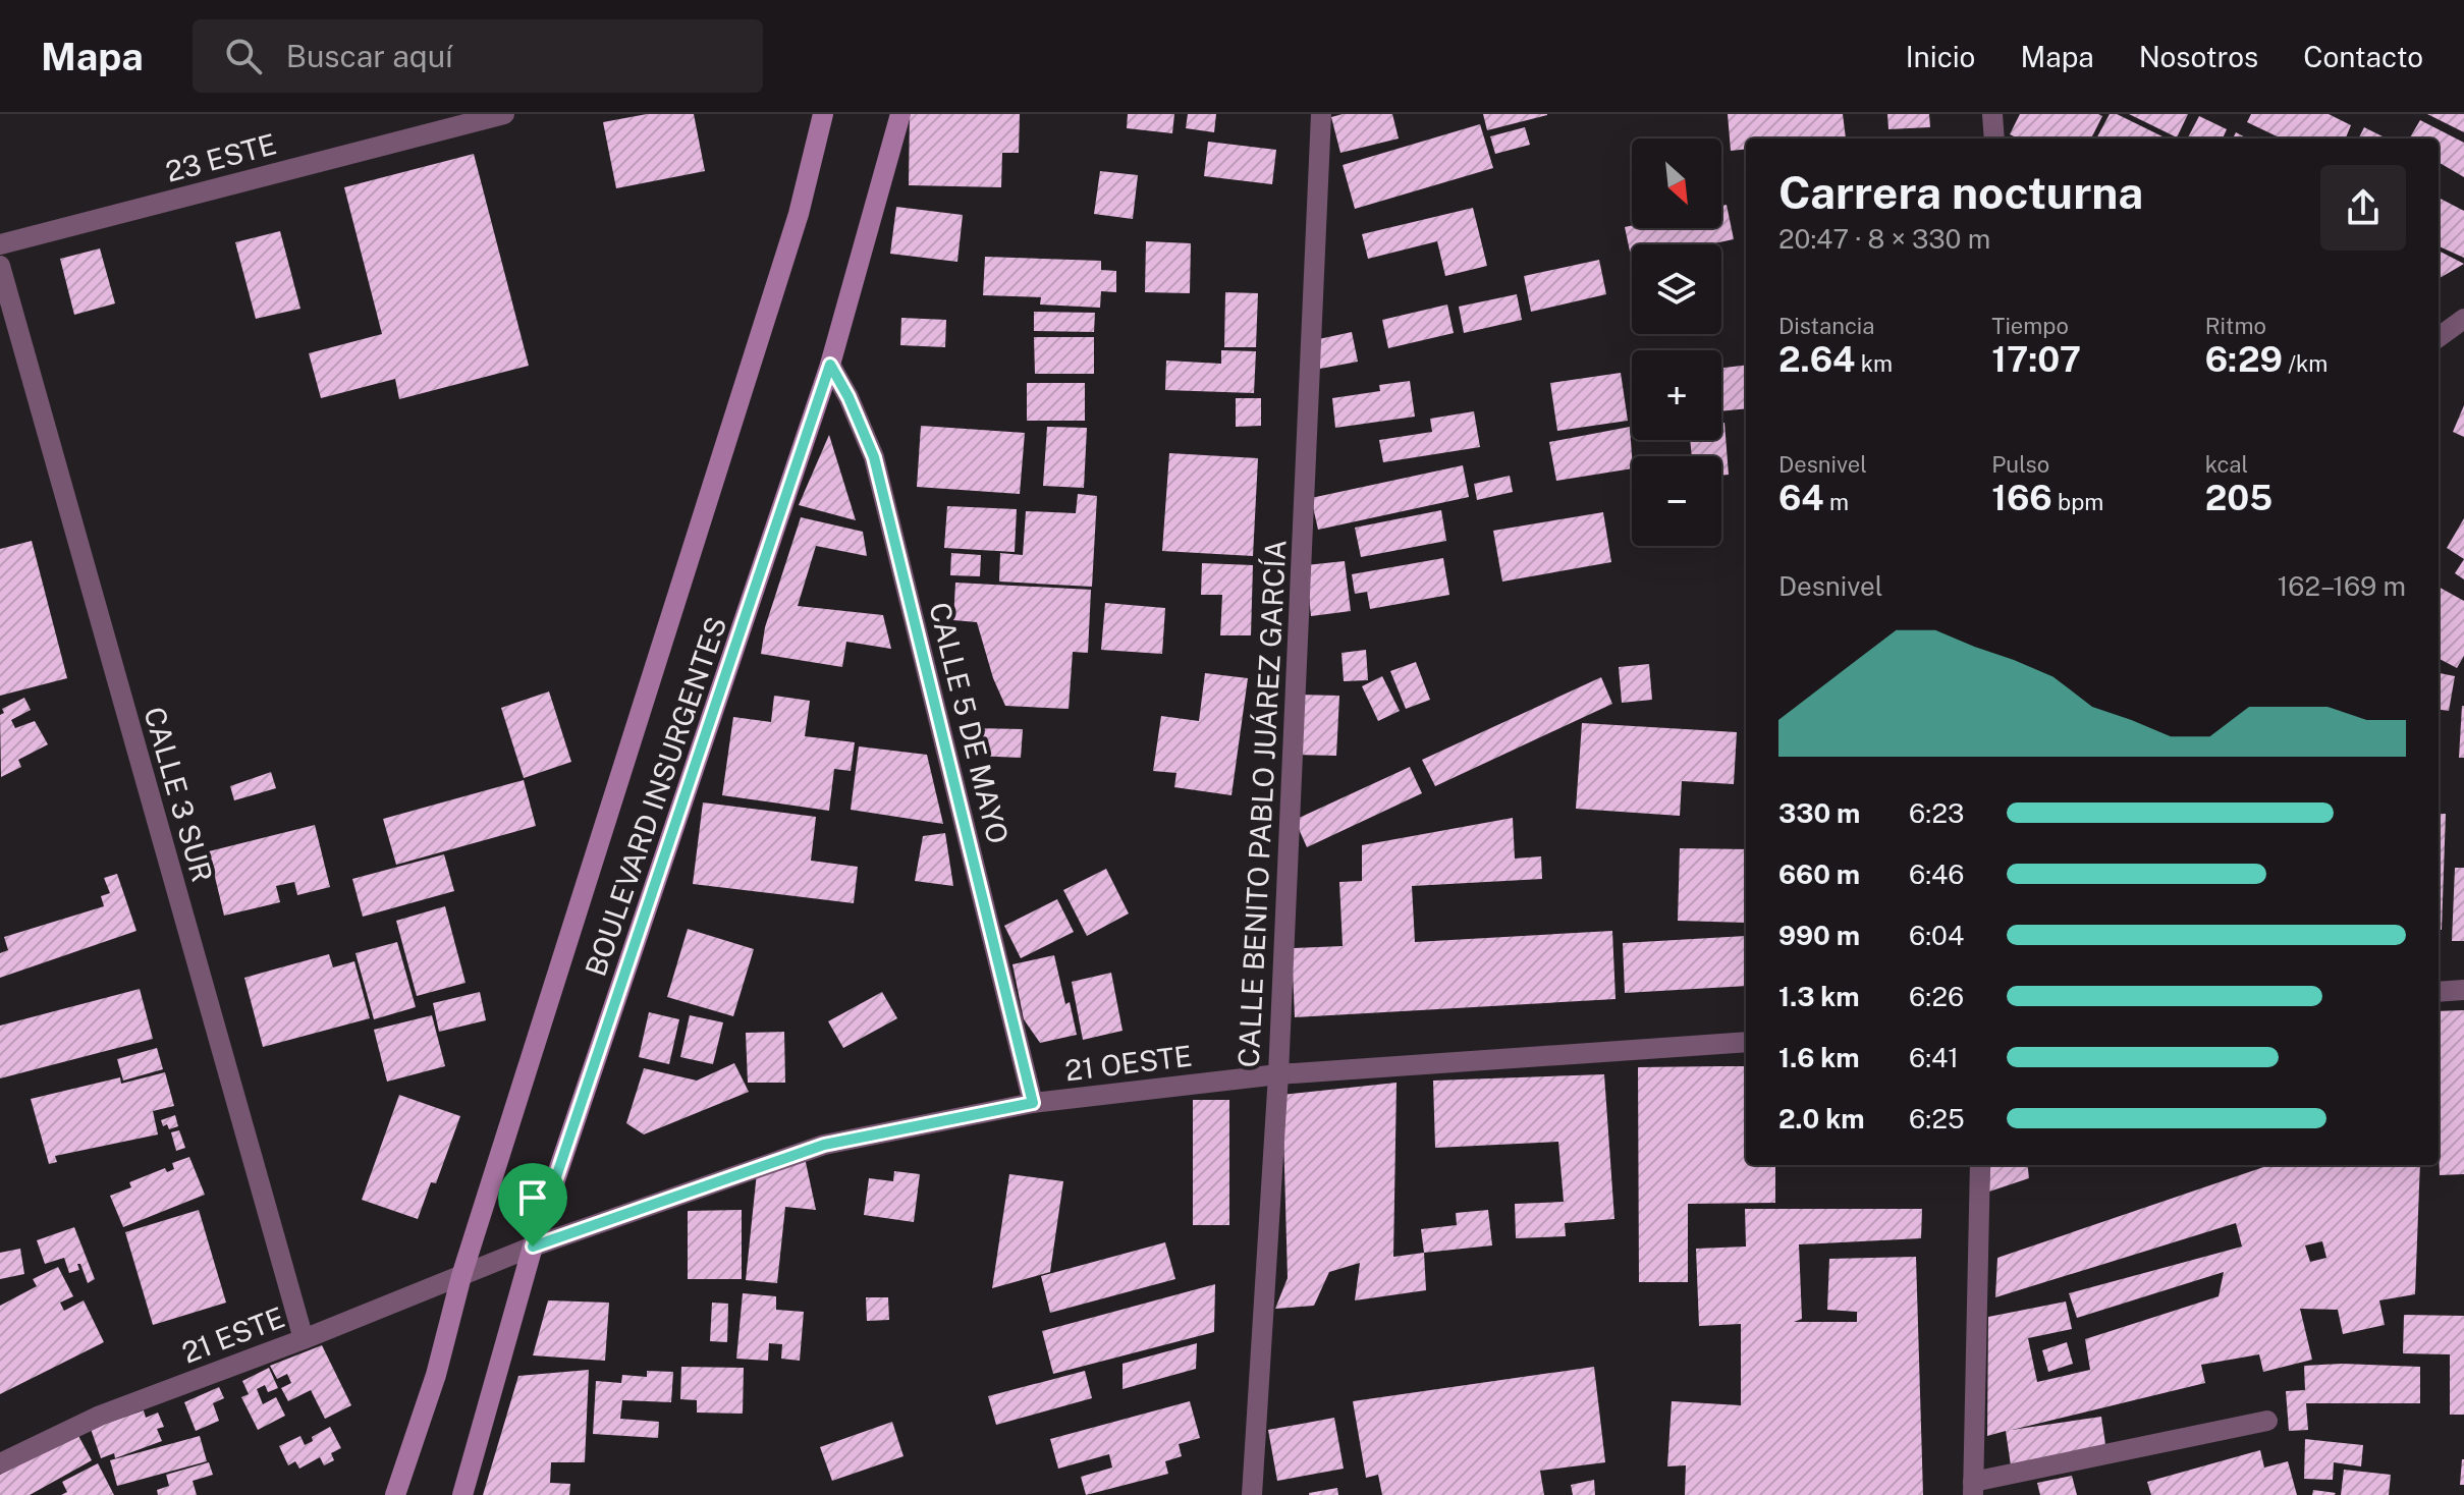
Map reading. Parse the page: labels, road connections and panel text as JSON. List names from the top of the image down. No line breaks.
{"streets":{"main road":["BOULEVARD INSURGENTES"],"street":["23 ESTE","CALLE 5 DE MAYO","CALLE 3 SUR","CALLE BENITO PABLO JUÁREZ GARCÍA","21 OESTE","21 ESTE"]},"crossings":[["CALLE 5 DE MAYO","BOULEVARD INSURGENTES"],["CALLE 5 DE MAYO","21 OESTE"],["CALLE 3 SUR","21 ESTE"],["BOULEVARD INSURGENTES","21 OESTE"],["BOULEVARD INSURGENTES","21 ESTE"],["CALLE BENITO PABLO JUÁREZ GARCÍA","21 OESTE"],["21 OESTE","21 ESTE"]],"north":"bottom right","page":{"header":"Mapa","search":"Buscar aquí","nav":["Inicio","Mapa","Nosotros","Contacto"],"map_buttons":["+","−"],"heading":["Carrera nocturna","20:47 · 8 × 330 m"],"stats":[["Distancia","2.64 km"],["Tiempo","17:07"],["Ritmo","6:29 /km"],["Desnivel","64 m"],["Pulso","166 bpm"],["kcal","205"]],"chart":["Desnivel","162–169 m"],"list":[{"name":"330 m","note":"6:23"},{"name":"660 m","note":"6:46"},{"name":"990 m","note":"6:04"},{"name":"1.3 km","note":"6:26"},{"name":"1.6 km","note":"6:41"},{"name":"2.0 km","note":"6:25"}]}}
